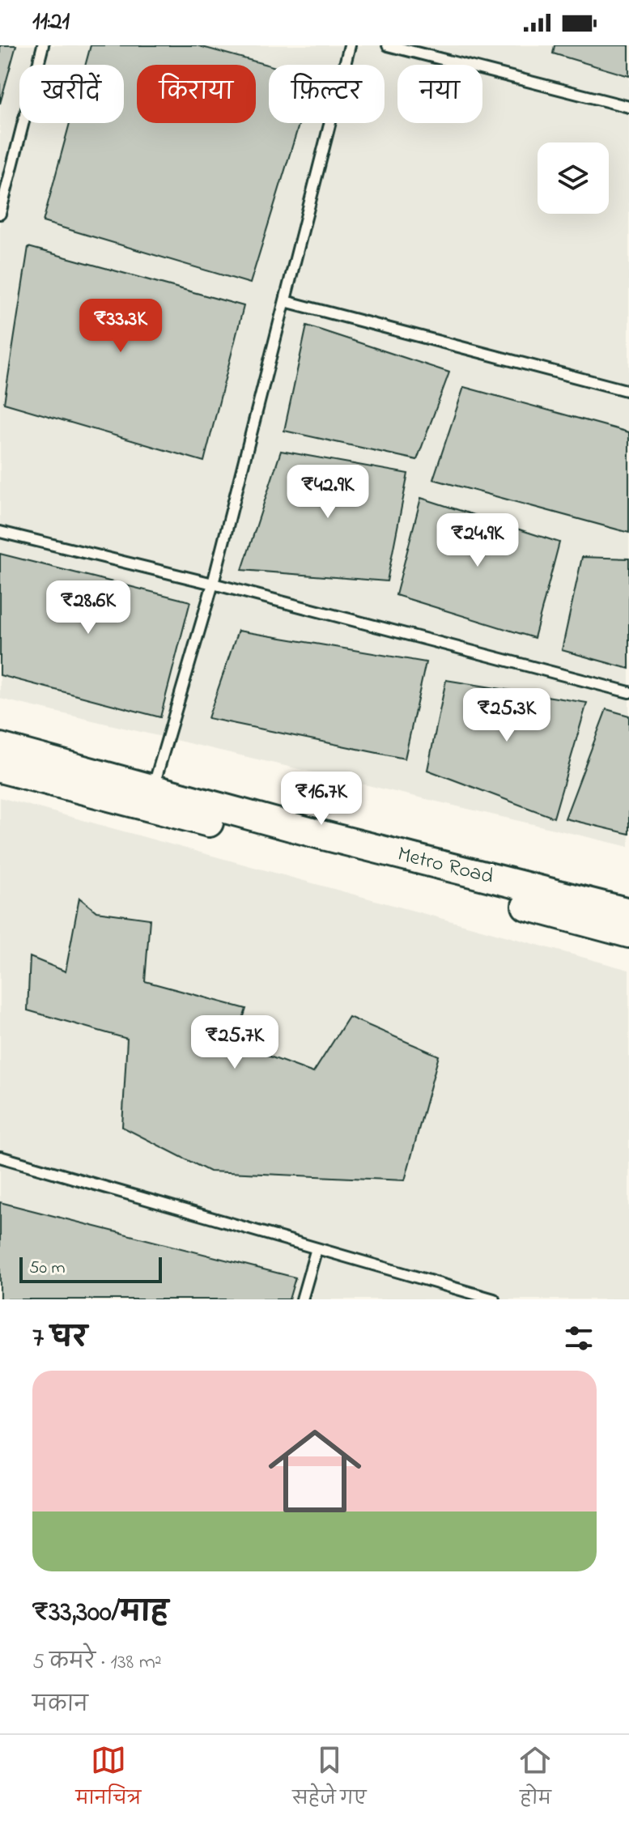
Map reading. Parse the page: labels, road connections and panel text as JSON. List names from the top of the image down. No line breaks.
{"streets":{"street":["Metro Road"]},"scale_bar":"50 m","page":{"status":"11:21","chip":["खरीदें","किराया","फ़िल्टर","नया"],"price":["₹33.3K","₹42.9K","₹24.9K","₹28.6K","₹25.3K","₹16.7K","₹25.7K"],"scale":"50 m","heading":"7 घर","list":[{"name":"₹33,300/माह","note":"5 कमरे · 138 m² · मकान"}],"tabs":["मानचित्र","सहेजे गए","होम"]}}
